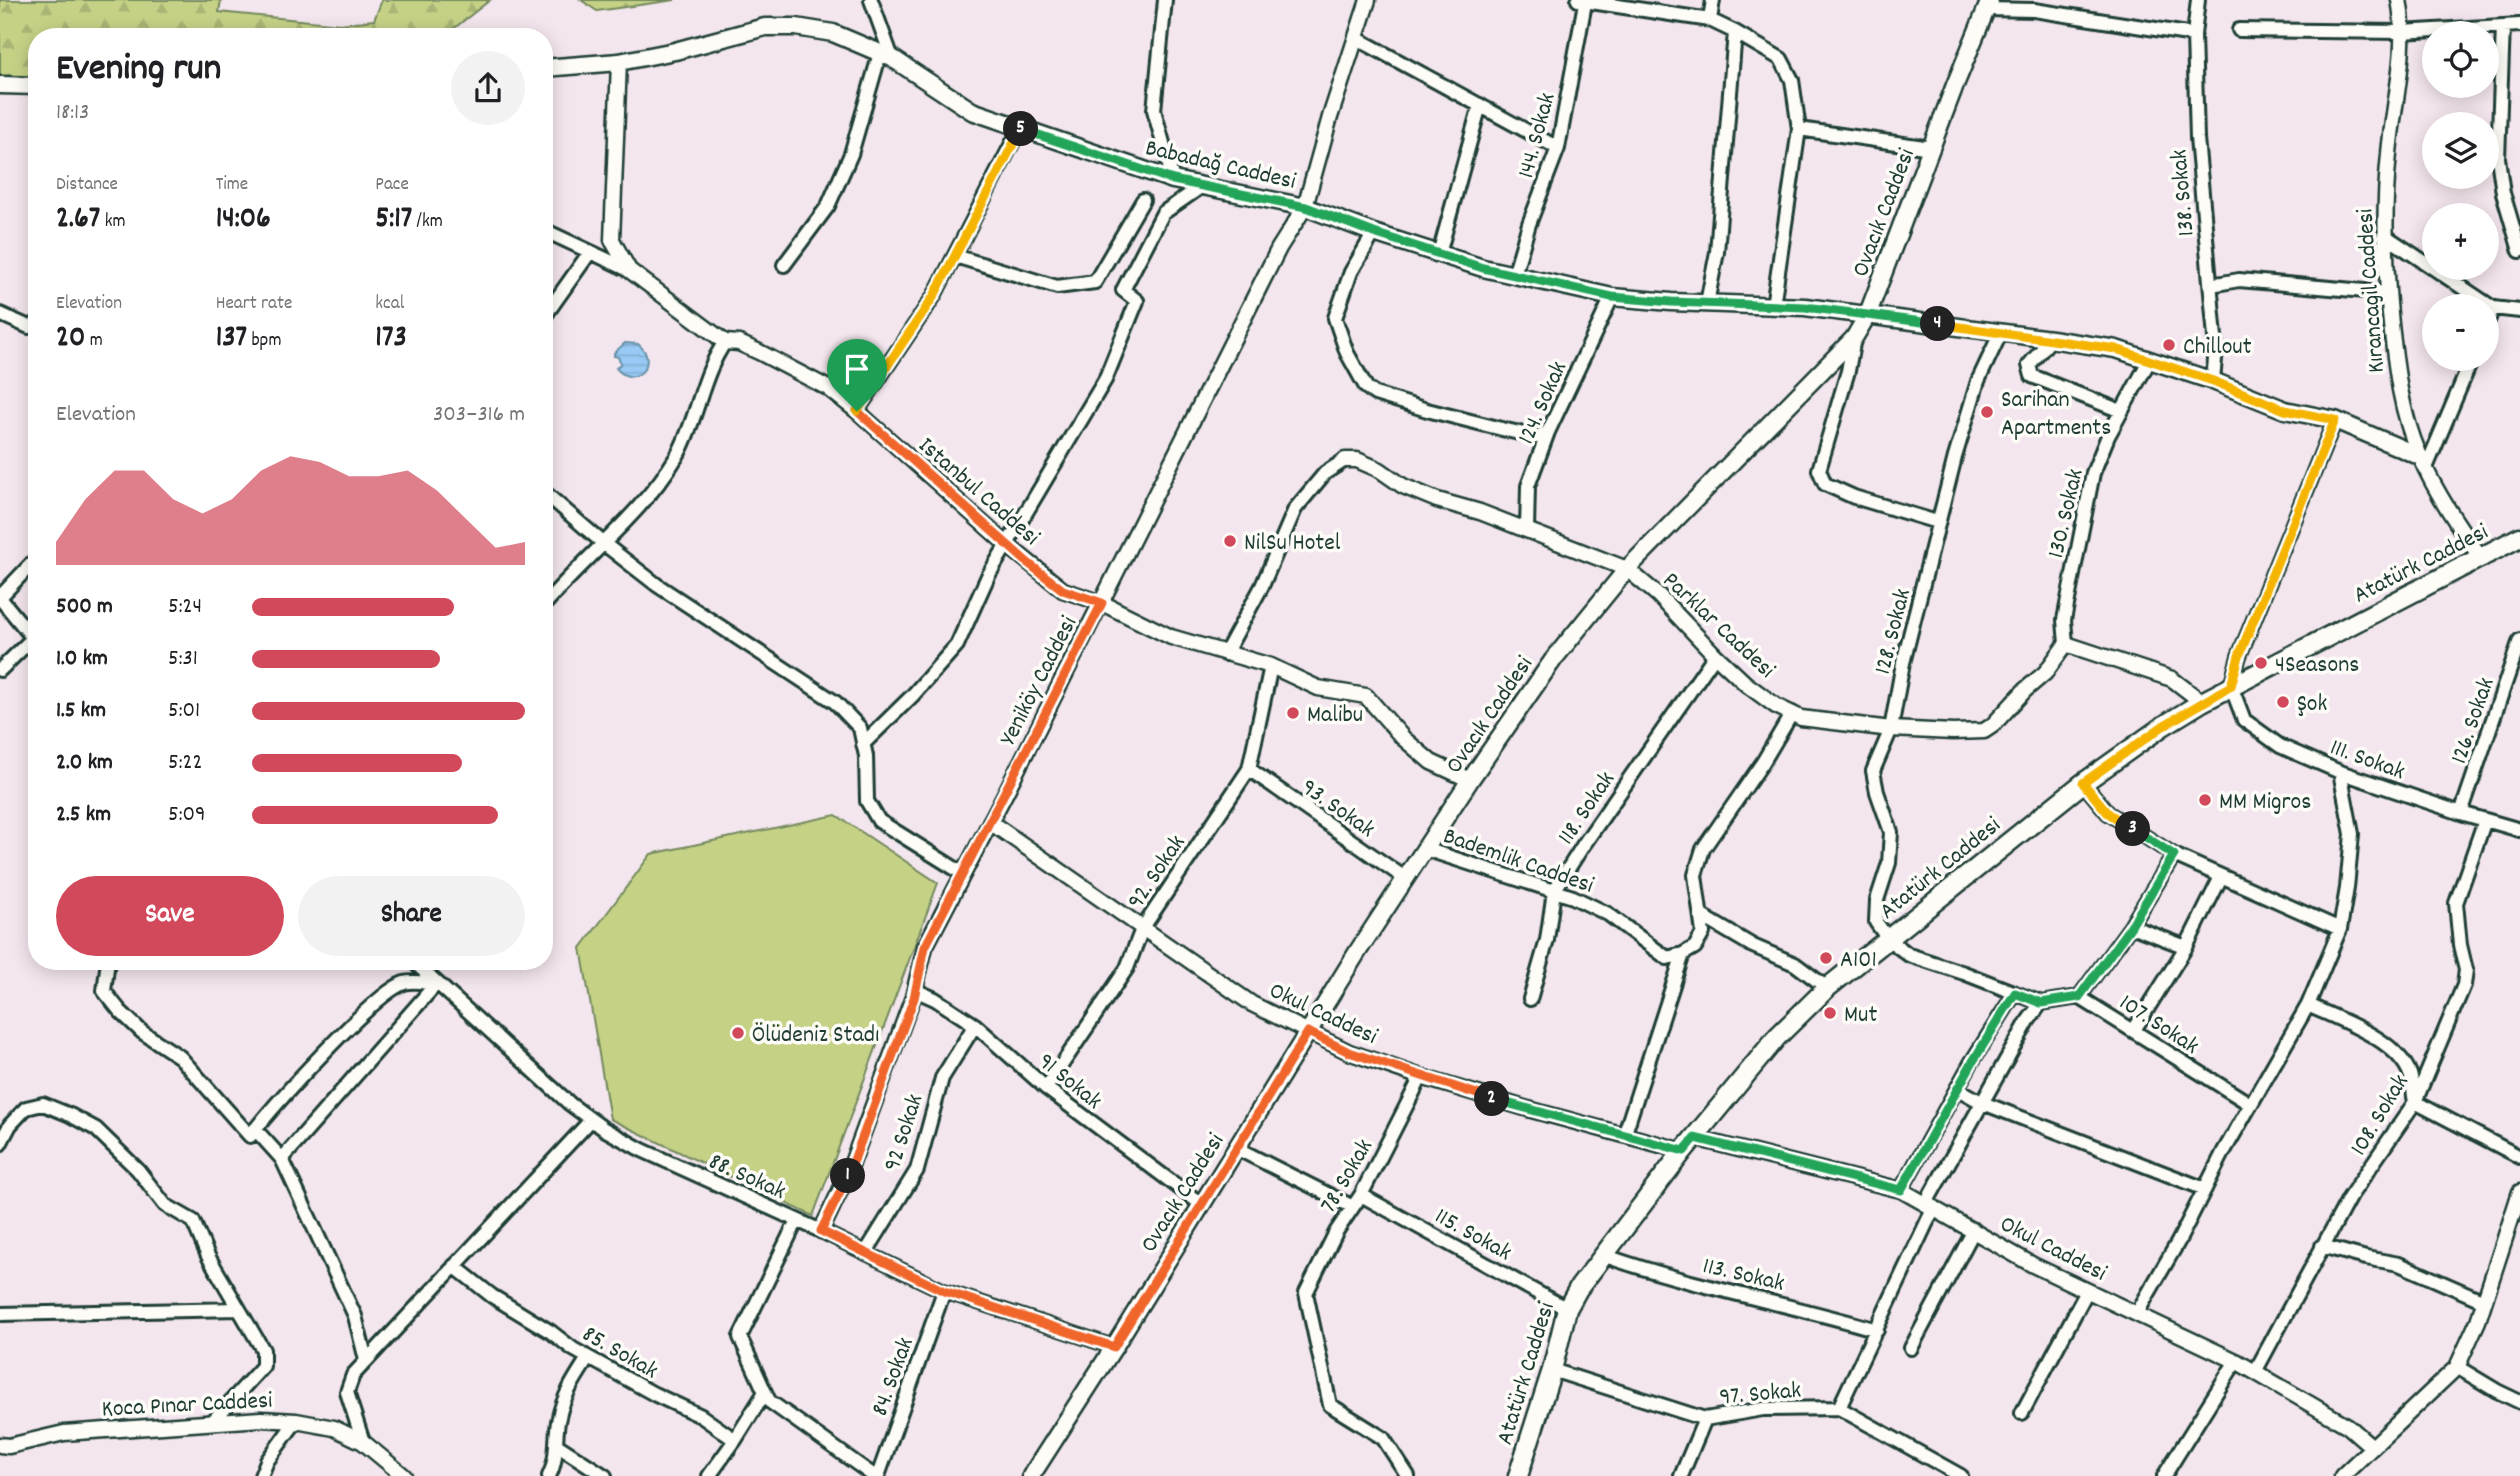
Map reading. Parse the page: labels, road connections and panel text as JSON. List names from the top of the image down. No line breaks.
{"streets":{"main road":["Babadağ Caddesi","Ovacık Caddesi","Atatürk Caddesi"],"street":["144. Sokak","138. Sokak","Kırancagil Caddesi","124. Sokak","Istanbul Caddesi","130. Sokak","Parklar Caddesi","128. Sokak","Yeniköy Caddesi","126. Sokak","111. Sokak","93. Sokak","118. Sokak","Bademlik Caddesi","92. Sokak","Okul Caddesi","107. Sokak","91 Sokak","108. Sokak","92 Sokak","88. Sokak","78. Sokak","115. Sokak","113. Sokak","85. Sokak","84. Sokak","97. Sokak","Koca Pınar Caddesi"]},"crossings":[["144. Sokak","Babadağ Caddesi"],["Babadağ Caddesi","138. Sokak"],["Babadağ Caddesi","Ovacık Caddesi"],["Babadağ Caddesi","Kırancagil Caddesi"],["Babadağ Caddesi","124. Sokak"],["Babadağ Caddesi","Istanbul Caddesi"],["Babadağ Caddesi","130. Sokak"],["Babadağ Caddesi","128. Sokak"],["Babadağ Caddesi","Yeniköy Caddesi"],["Ovacık Caddesi","Istanbul Caddesi"],["Ovacık Caddesi","Parklar Caddesi"],["Ovacık Caddesi","93. Sokak"],["Ovacık Caddesi","Bademlik Caddesi"],["Ovacık Caddesi","Okul Caddesi"],["Ovacık Caddesi","91 Sokak"],["Ovacık Caddesi","88. Sokak"],["Kırancagil Caddesi","Atatürk Caddesi"],["124. Sokak","Parklar Caddesi"],["Istanbul Caddesi","Yeniköy Caddesi"],["Istanbul Caddesi","92. Sokak"],["130. Sokak","Parklar Caddesi"],["Atatürk Caddesi","128. Sokak"],["Atatürk Caddesi","111. Sokak"],["Atatürk Caddesi","Okul Caddesi"],["Atatürk Caddesi","115. Sokak"],["Atatürk Caddesi","113. Sokak"],["Atatürk Caddesi","97. Sokak"],["Parklar Caddesi","128. Sokak"],["Parklar Caddesi","118. Sokak"],["Yeniköy Caddesi","Okul Caddesi"],["Yeniköy Caddesi","91 Sokak"],["Yeniköy Caddesi","88. Sokak"],["126. Sokak","111. Sokak"],["111. Sokak","108. Sokak"],["93. Sokak","92. Sokak"],["118. Sokak","Bademlik Caddesi"],["92. Sokak","Okul Caddesi"],["92. Sokak","91 Sokak"],["Okul Caddesi","108. Sokak"],["Okul Caddesi","78. Sokak"],["91 Sokak","92 Sokak"],["92 Sokak","88. Sokak"],["88. Sokak","84. Sokak"],["78. Sokak","115. Sokak"]],"places":["Chillout","Sarihan Apartments","NilSu Hotel","4Seasons","Şok","Malibu","MM Migros","A101","Mut","Ölüdeniz Stadı"],"page":{"map_buttons":["+","−"],"heading":["Evening run","18:13"],"pins":["5","4","3","2","1"],"stats":[["Distance","2.67 km"],["Time","14:06"],["Pace","5:17 /km"],["Elevation","20 m"],["Heart rate","137 bpm"],["kcal","173"]],"chart":["Elevation","303–316 m"],"list":[{"name":"500 m","note":"5:24"},{"name":"1.0 km","note":"5:31"},{"name":"1.5 km","note":"5:01"},{"name":"2.0 km","note":"5:22"},{"name":"2.5 km","note":"5:09"}],"buttons":["Save","Share"]}}
